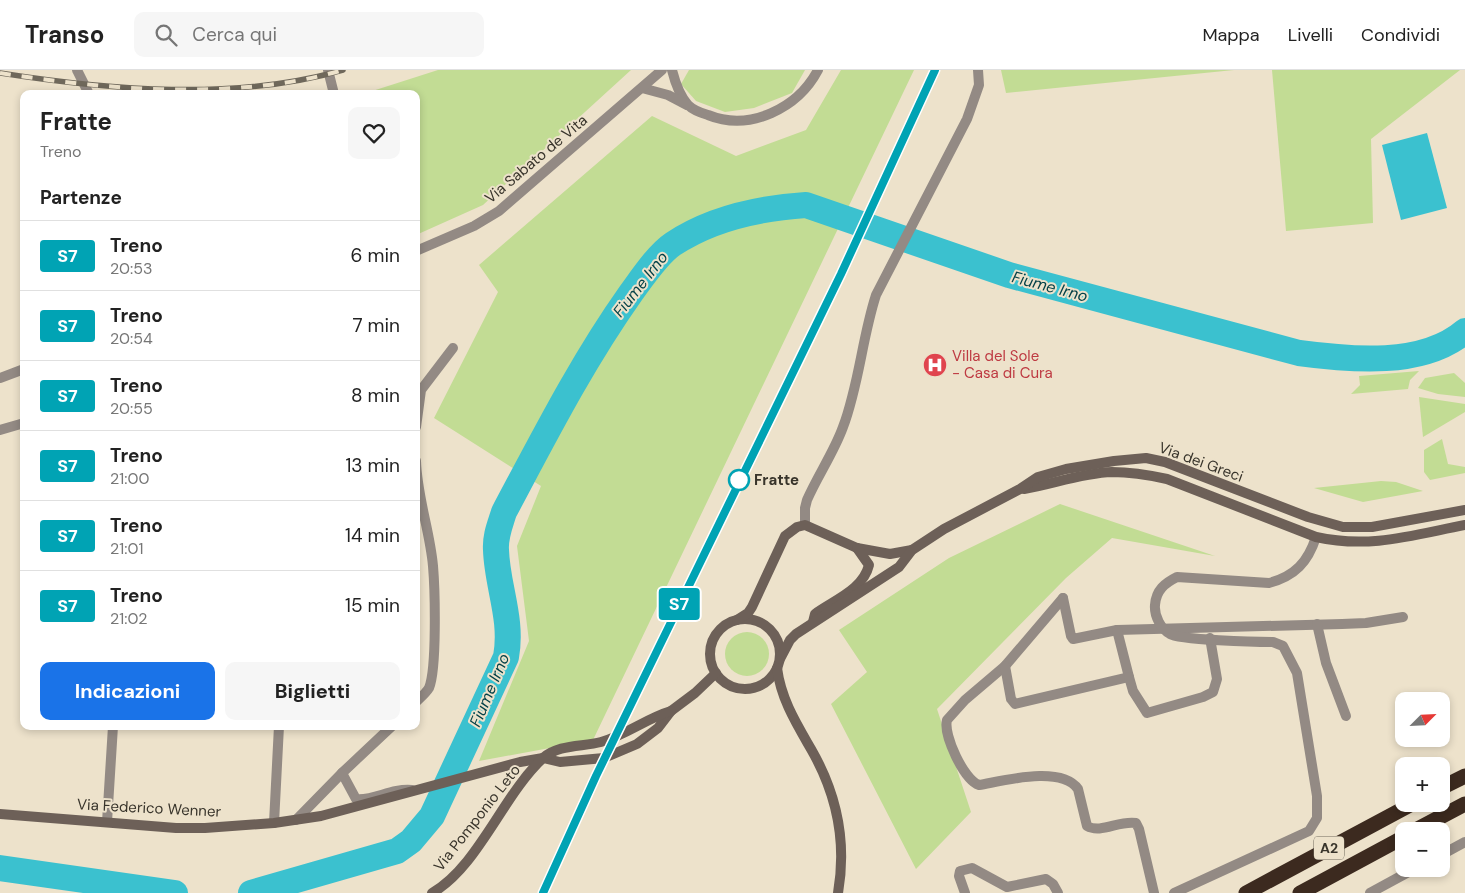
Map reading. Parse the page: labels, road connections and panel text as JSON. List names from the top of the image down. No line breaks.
{"streets":{"highway":["A2"],"main road":["Via dei Greci","Via Federico Wenner","Via Pomponio Leto"],"street":["Via Sabato de Vita"]},"crossings":[["Via dei Greci","Via Federico Wenner"],["Via Federico Wenner","Via Pomponio Leto"]],"water":["Fiume Irno"],"places":{"hospital":["Villa del Sole - Casa di Cura"],"other":["Fratte"]},"north":"top right","page":{"header":"Transo","search":"Cerca qui","nav":["Mappa","Livelli","Condividi"],"on_map":"S7","heading":[["Fratte","Treno"],"Partenze"],"list":[{"mark":"S7","name":"Treno","note":"20:53","value":"6 min"},{"mark":"S7","name":"Treno","note":"20:54","value":"7 min"},{"mark":"S7","name":"Treno","note":"20:55","value":"8 min"},{"mark":"S7","name":"Treno","note":"21:00","value":"13 min"},{"mark":"S7","name":"Treno","note":"21:01","value":"14 min"},{"mark":"S7","name":"Treno","note":"21:02","value":"15 min"}],"buttons":["Indicazioni","Biglietti"],"map_buttons":["+","−"]}}
